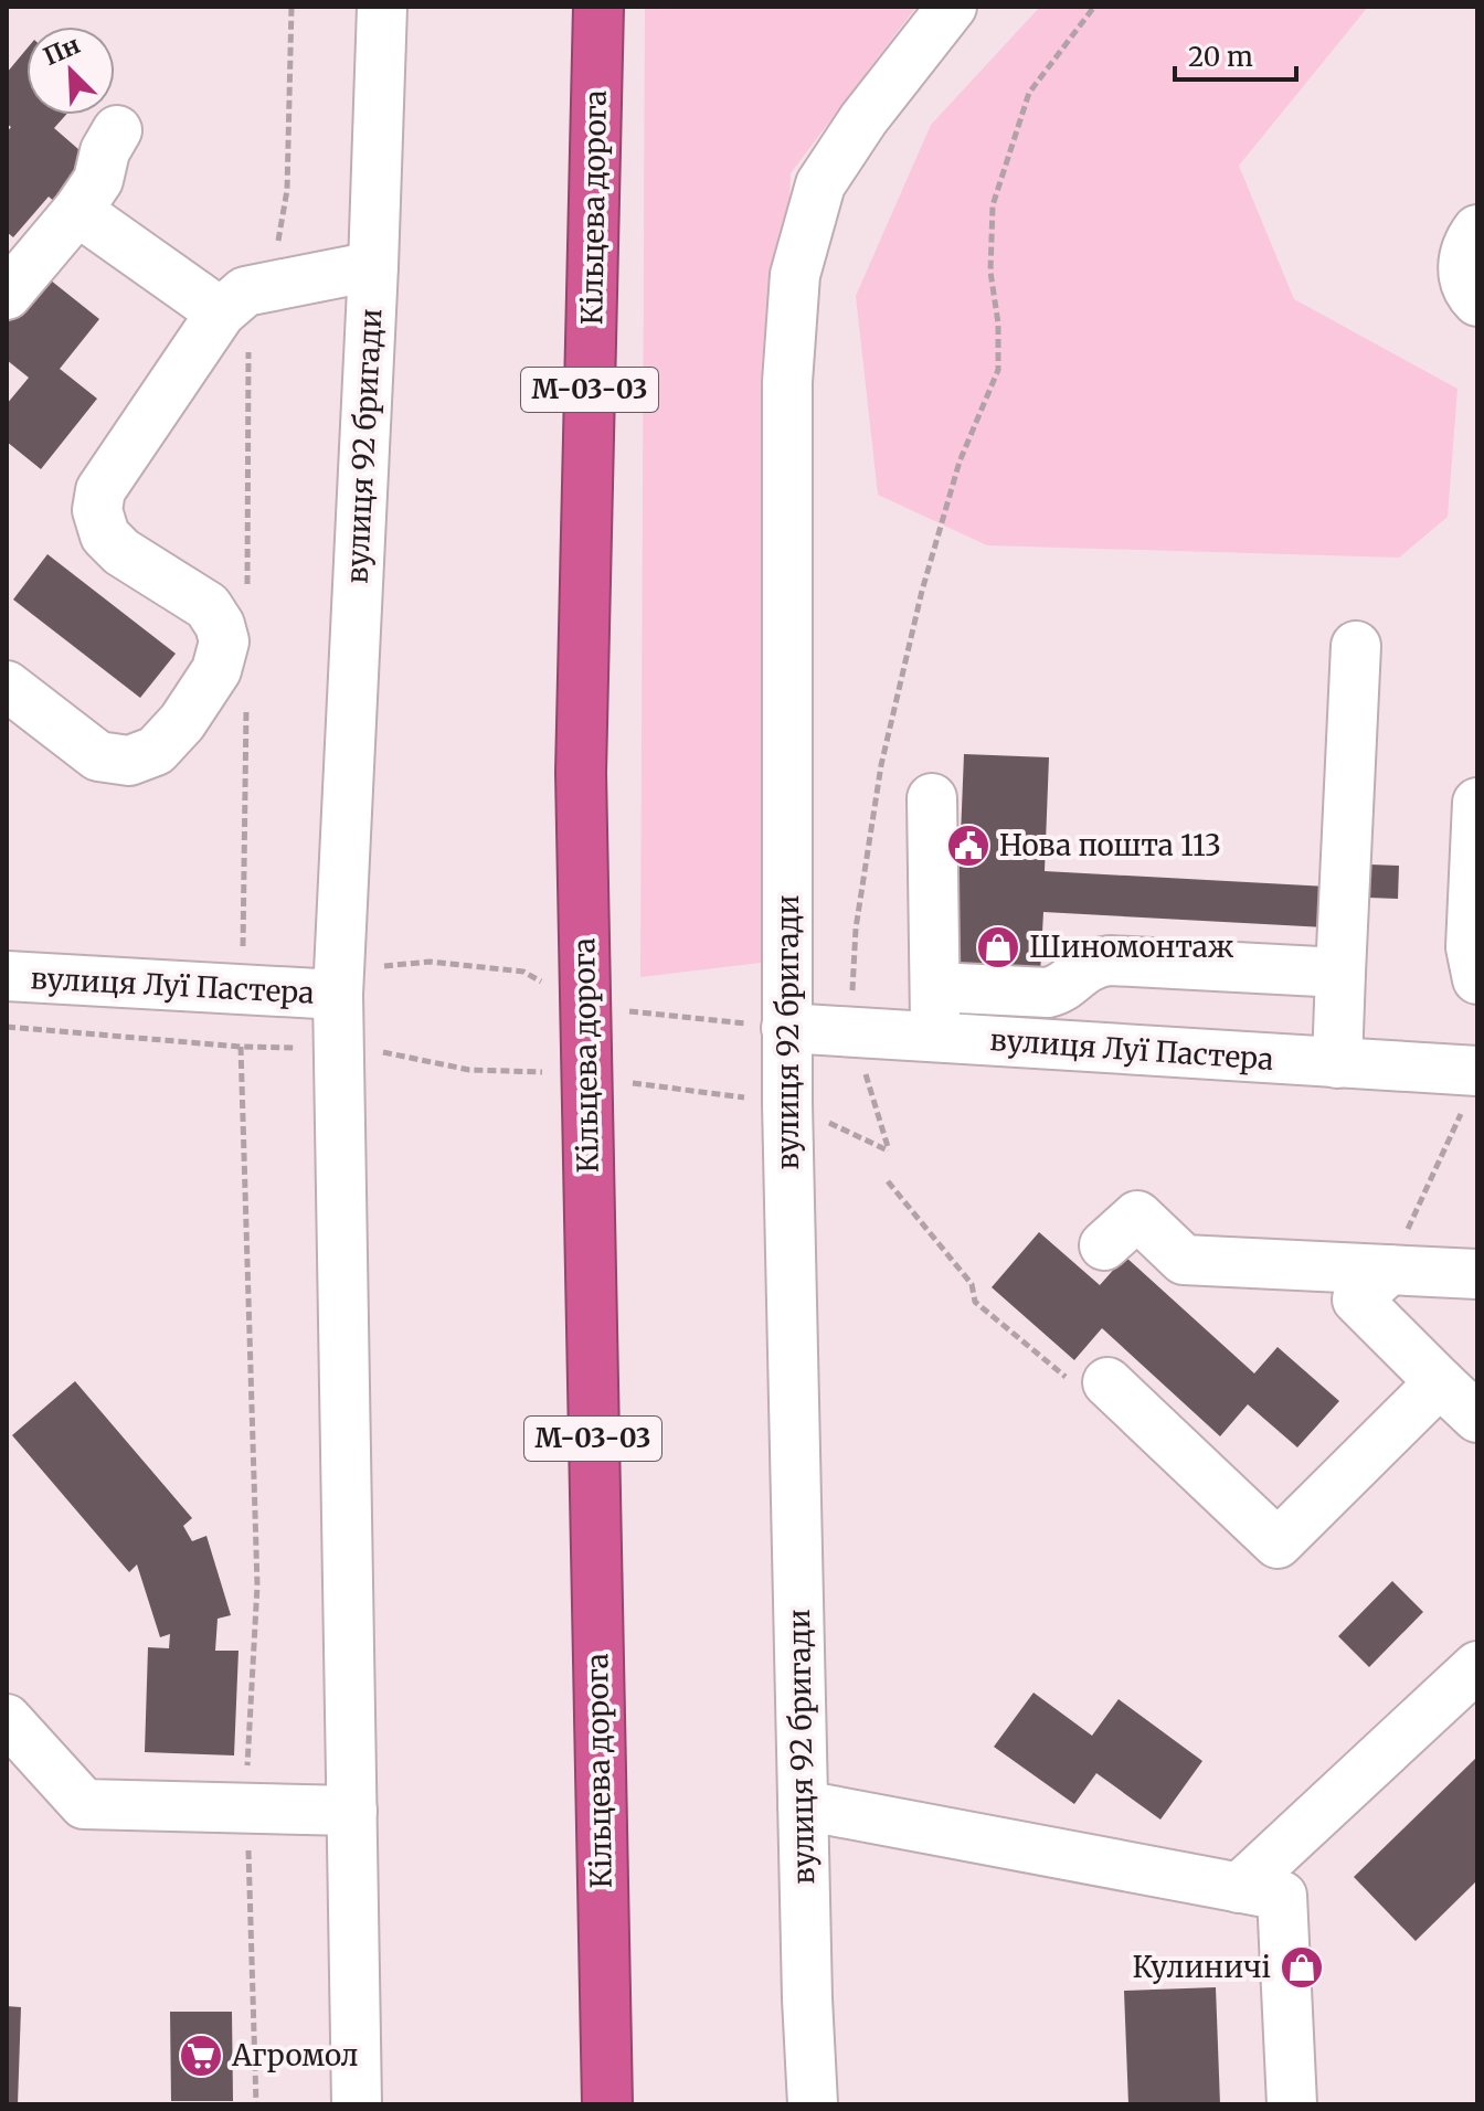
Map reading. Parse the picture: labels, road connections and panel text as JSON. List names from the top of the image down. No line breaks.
{"streets":{"highway":["Кільцева дорога","М-03-03"],"street":["вулиця 92 бригади","вулиця Луї Пастера"]},"crossings":[["вулиця 92 бригади","вулиця Луї Пастера"]],"places":{"public building":["Нова пошта 113"],"shop":["Шиномонтаж","Кулиничі"],"supermarket":["Агромол"]},"scale_bar":"20 m","north":"top left"}
